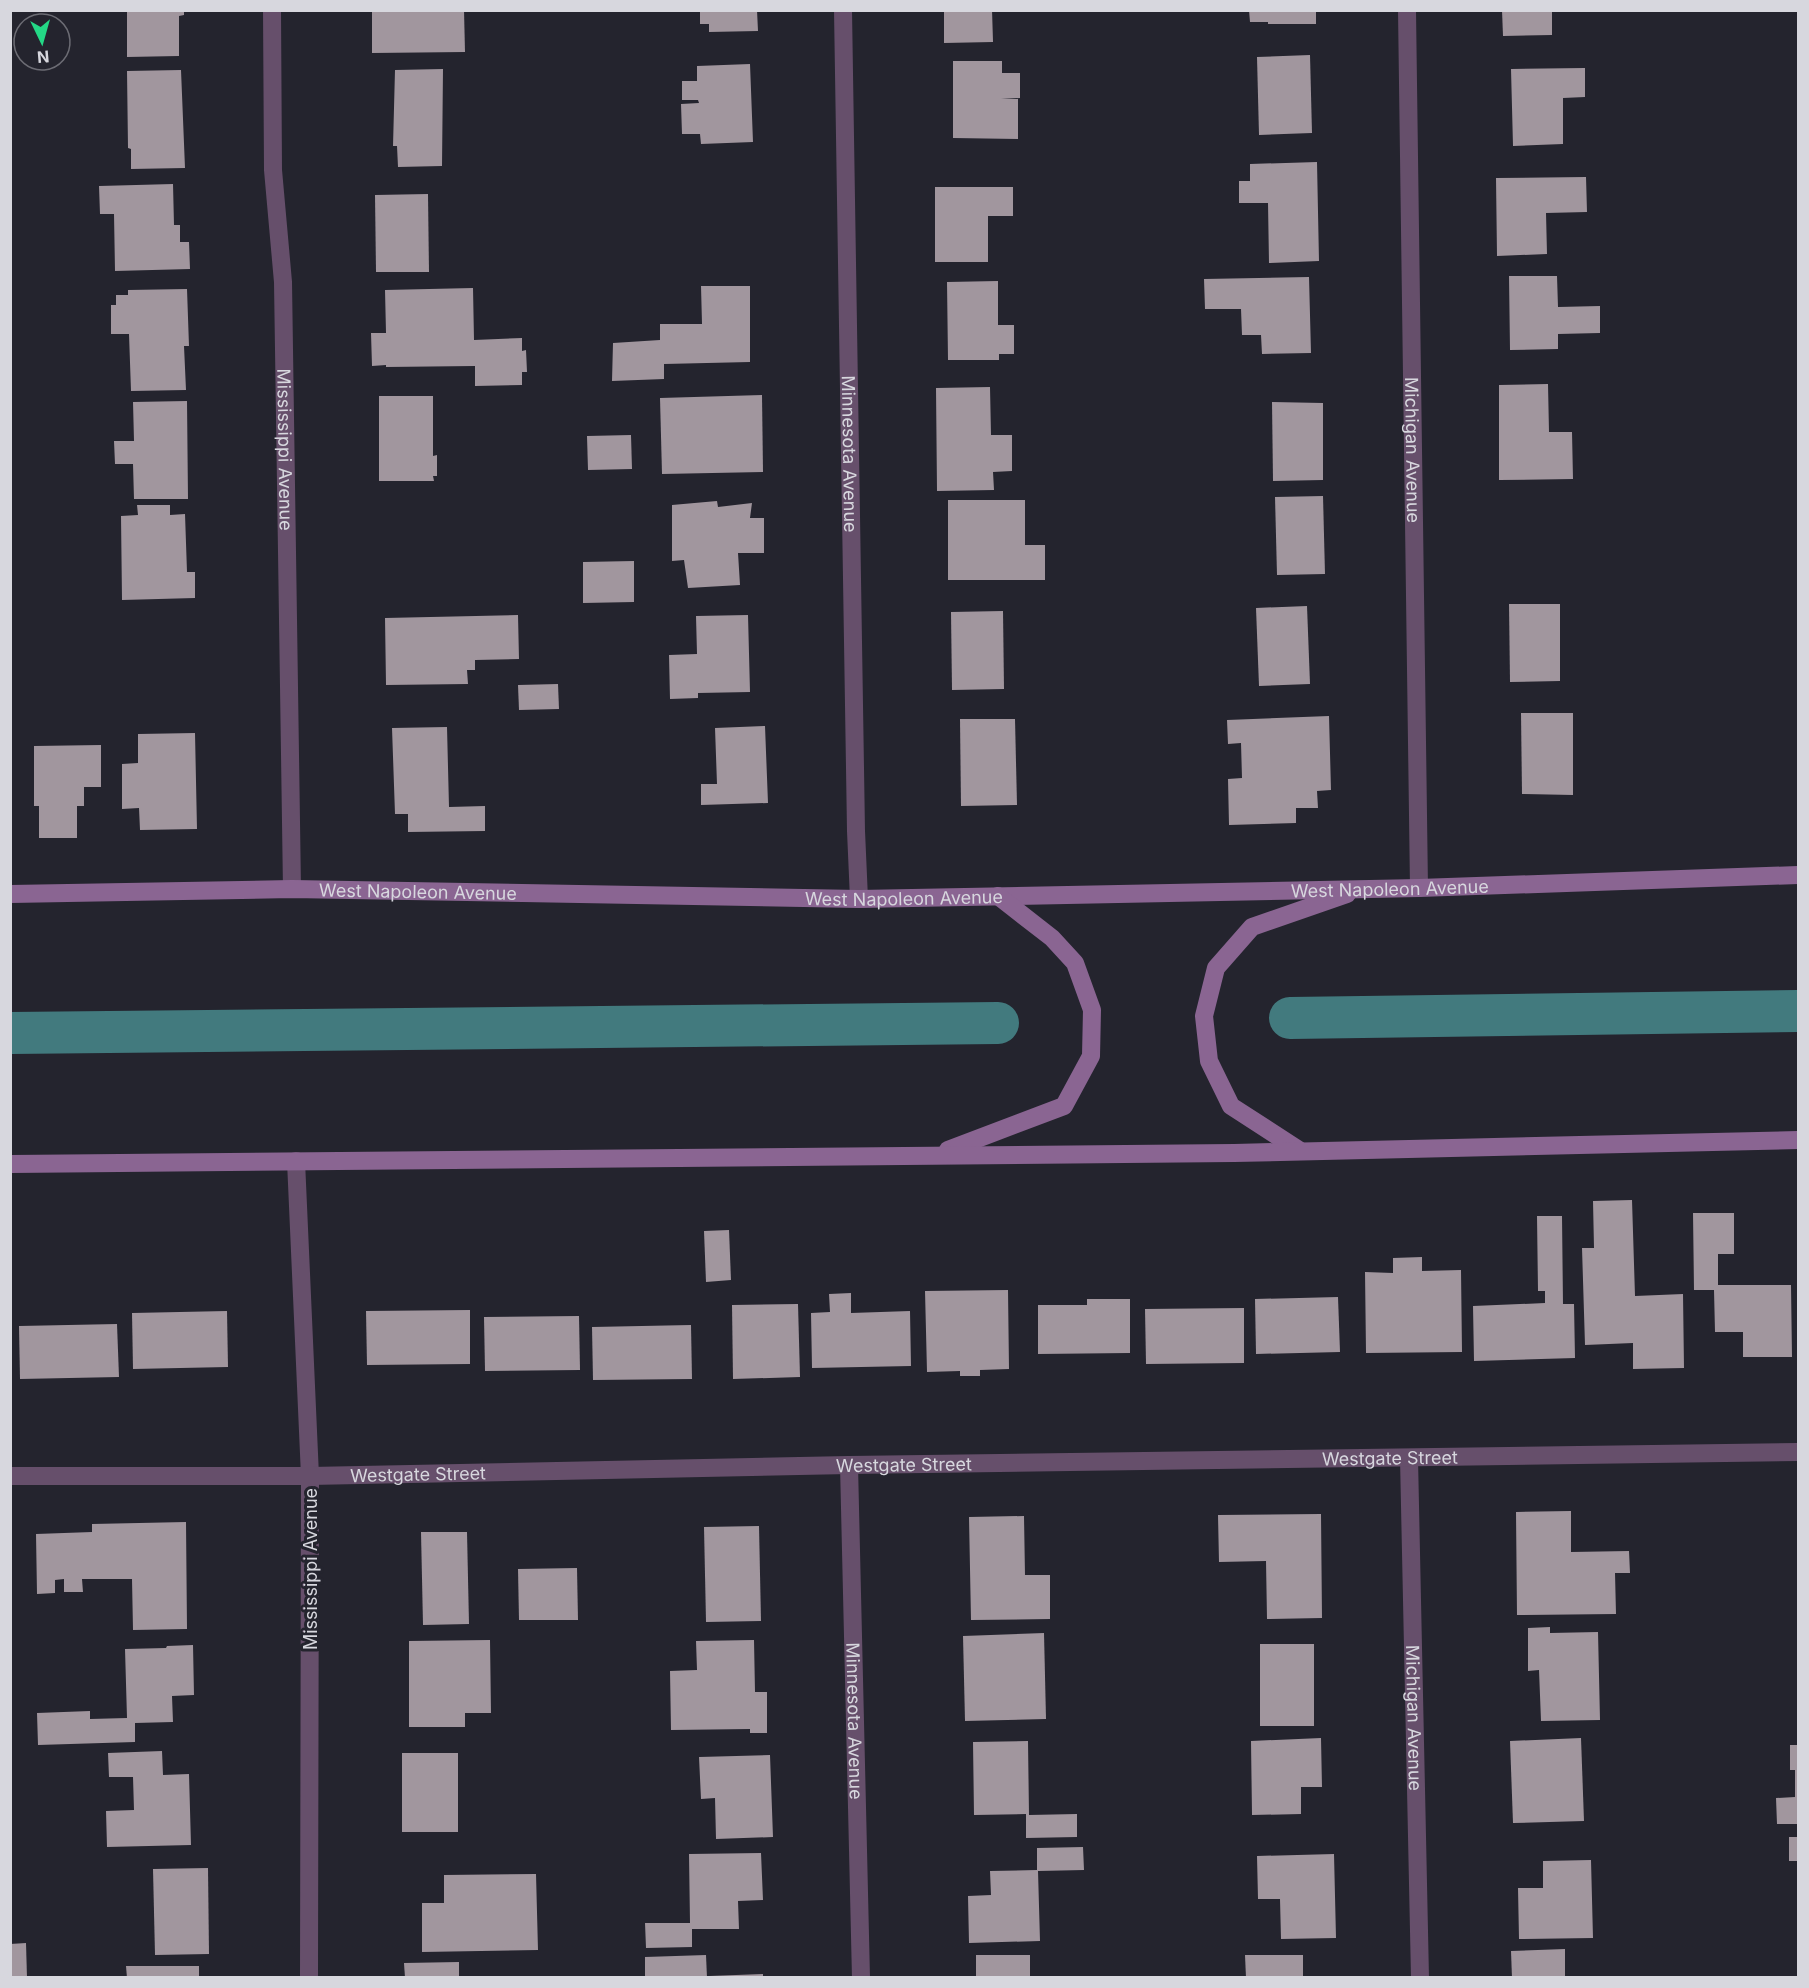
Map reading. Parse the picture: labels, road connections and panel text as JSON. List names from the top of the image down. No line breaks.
{"streets":{"main road":["West Napoleon Avenue"],"street":["Mississippi Avenue","Michigan Avenue","Minnesota Avenue","Westgate Street"]},"crossings":[["Mississippi Avenue","West Napoleon Avenue"],["Mississippi Avenue","Westgate Street"],["Michigan Avenue","West Napoleon Avenue"],["Michigan Avenue","Westgate Street"],["Minnesota Avenue","West Napoleon Avenue"],["Minnesota Avenue","Westgate Street"]],"north":"bottom"}
